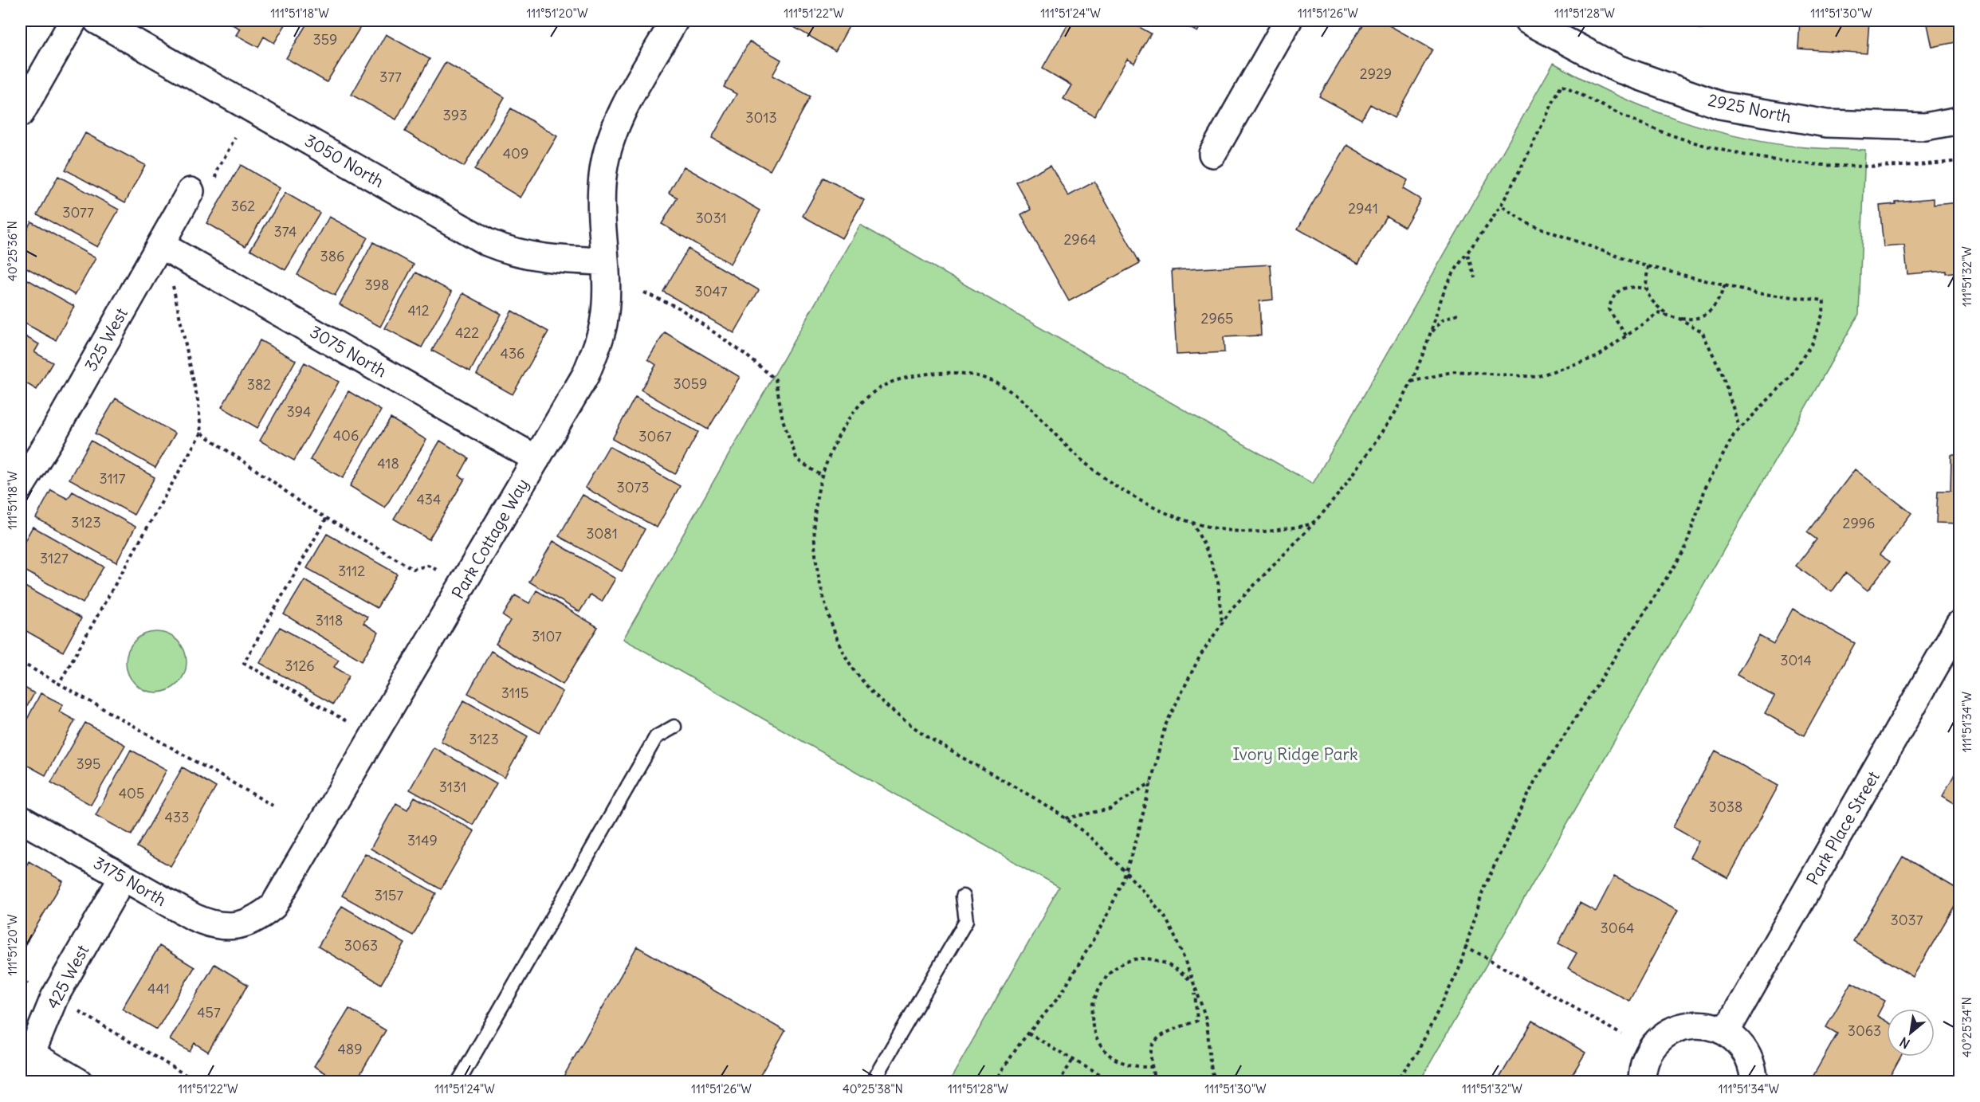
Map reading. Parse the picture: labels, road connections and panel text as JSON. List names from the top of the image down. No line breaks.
{"streets":{"street":["2925 North","3050 North","325 West","3075 North","Park Cottage Way","Park Place Street","3175 North","425 West"]},"crossings":[["3050 North","Park Cottage Way"],["325 West","3075 North"],["3075 North","Park Cottage Way"],["Park Cottage Way","3175 North"],["3175 North","425 West"]],"parks":["Ivory Ridge Park"],"house_numbers":["359","2929","377","393","3013","409","362","2941","3077","3031","374","2964","386","398","3047","412","2965","422","436","3059","382","394","406","3067","418","3117","3073","434","3123","2996","3081","3127","3112","3118","3107","3014","3126","3115","3123","395","3131","405","3038","433","3149","3157","3037","3064","3063","441","457","3063","489"],"north":"bottom left","coordinates":["111°51'18\"W","111°51'20\"W","111°51'22\"W","111°51'24\"W","111°51'26\"W","111°51'28\"W","111°51'30\"W","40°25'36\"N","111°51'32\"W","111°51'34\"W","40°25'34\"N","40°25'38\"N"]}
